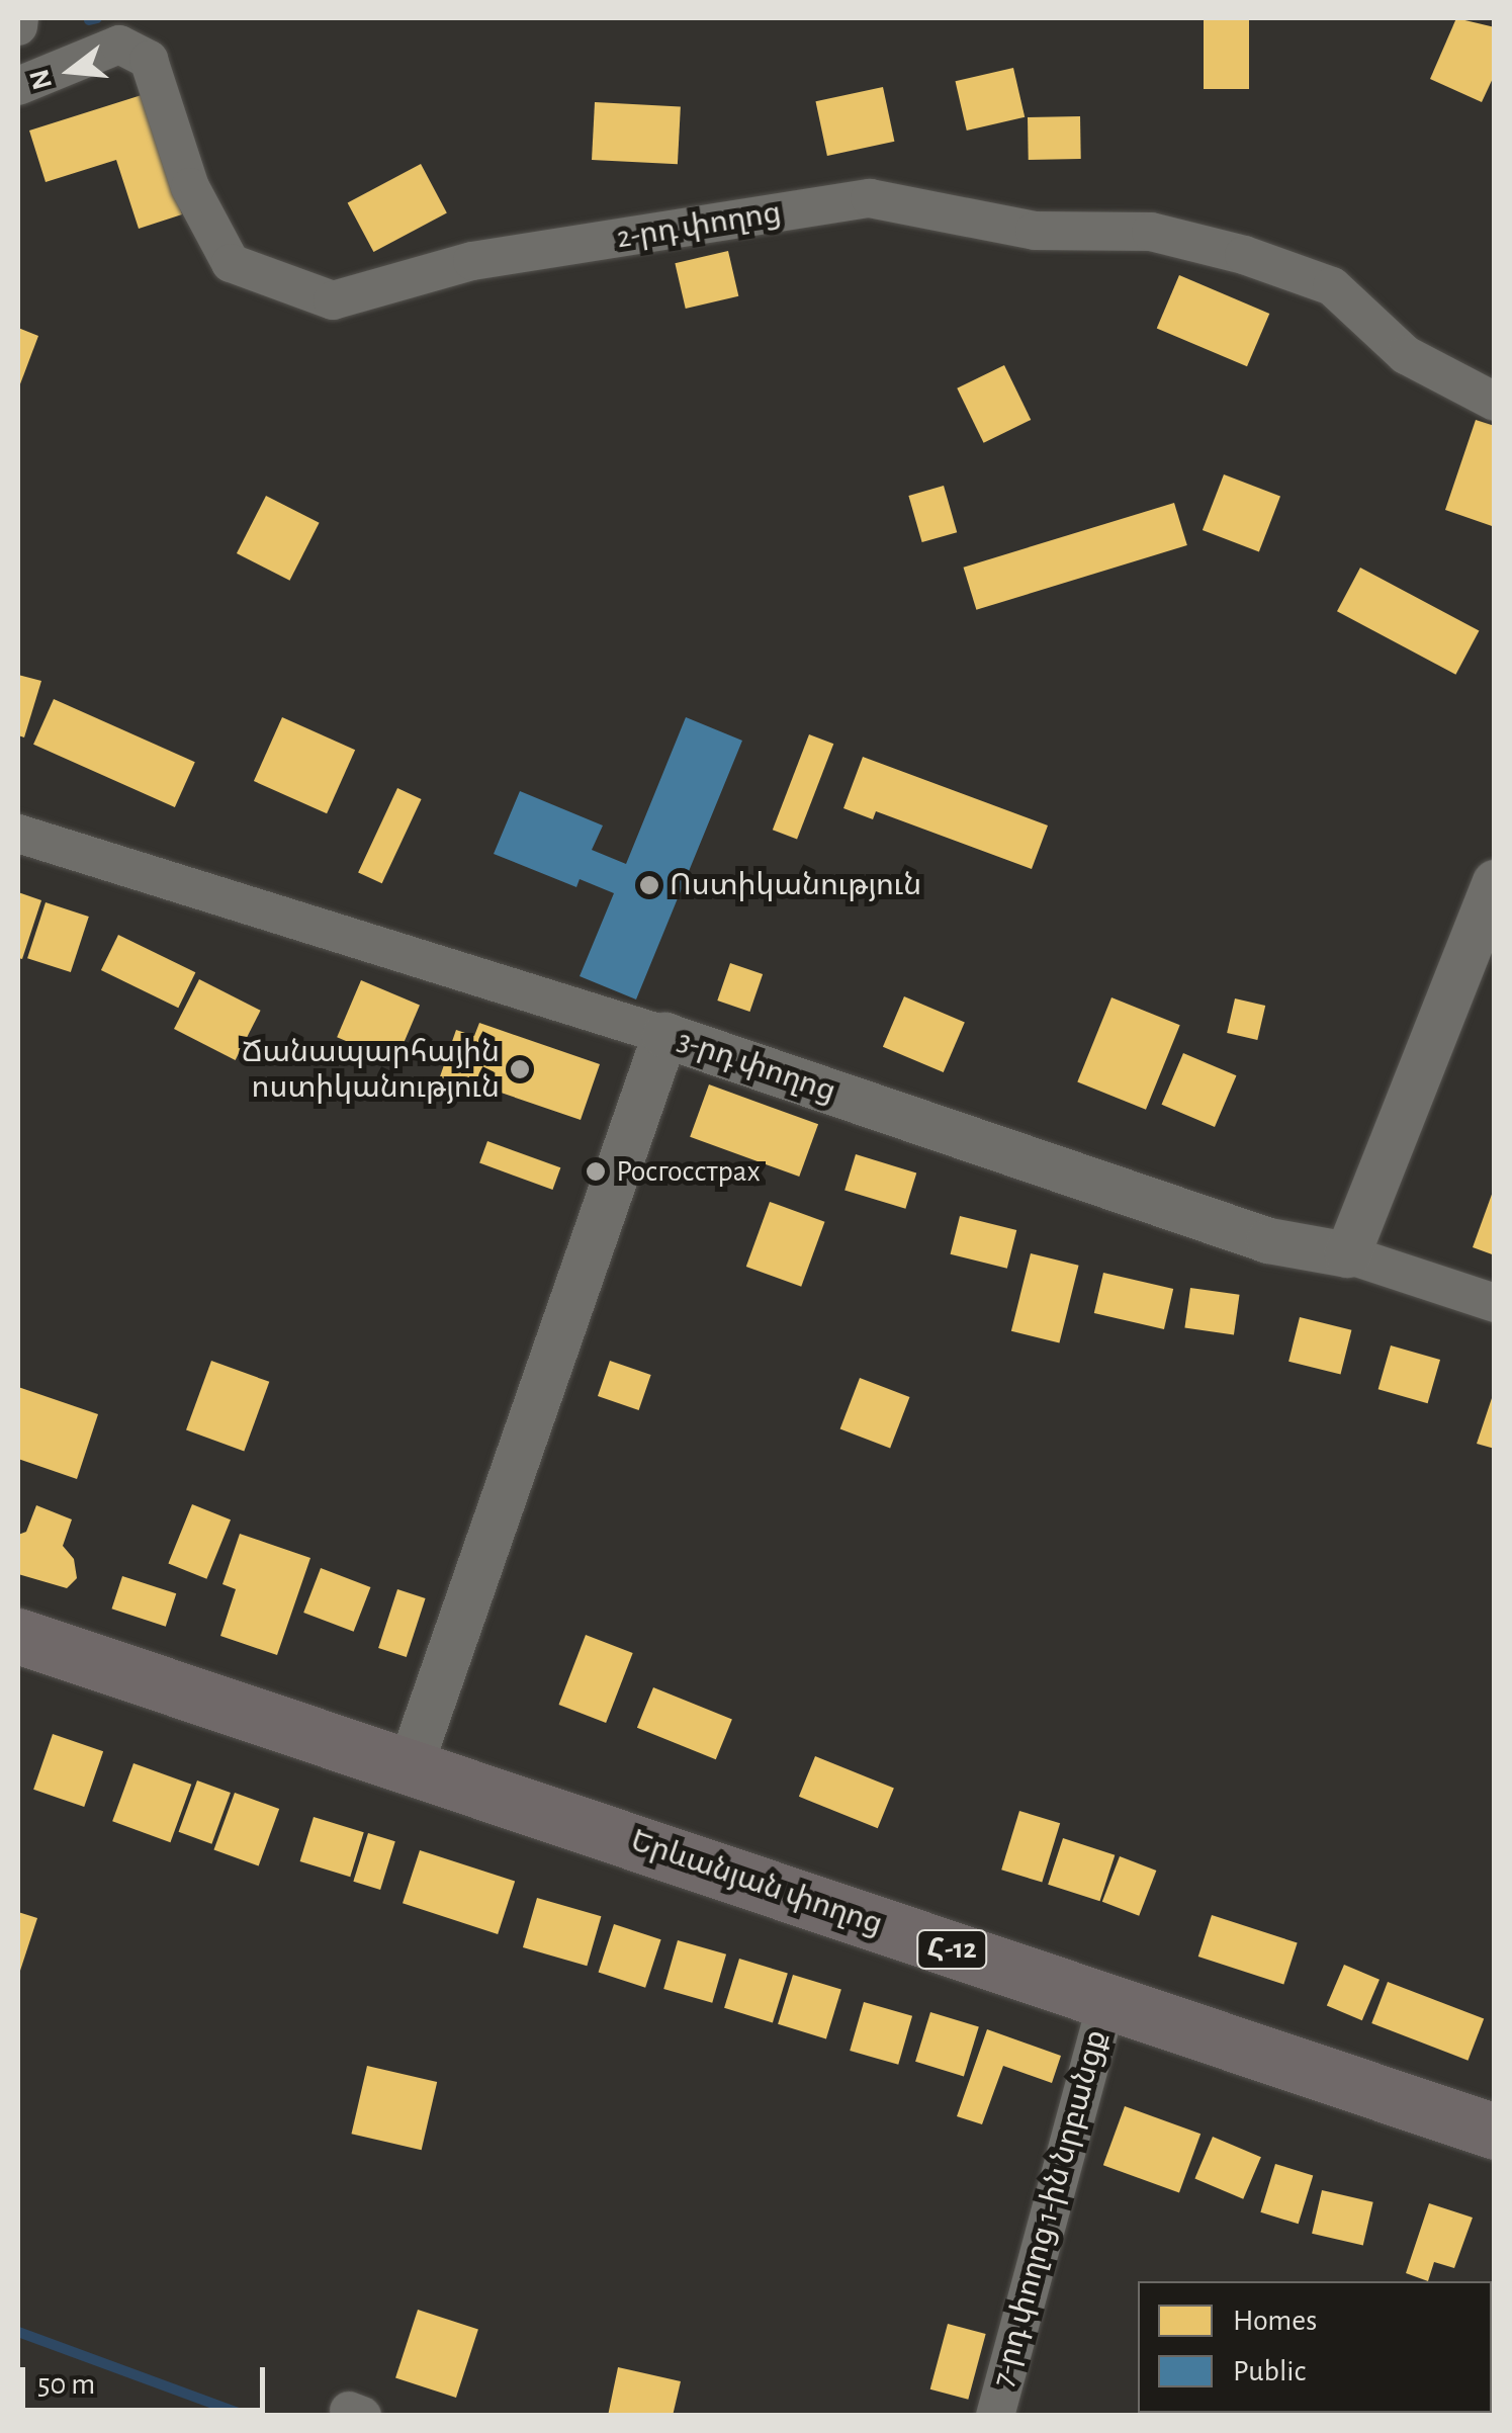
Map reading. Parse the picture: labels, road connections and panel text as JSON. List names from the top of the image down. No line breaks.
{"streets":{"main road":["Երևանյան փողոց","Հ-12"],"street":["2-րդ փողոց","3-րդ փողոց","7-րդ փողոց 1-ին նրբանցք"]},"crossings":[["Երևանյան փողոց","7-րդ փողոց 1-ին նրբանցք"]],"places":["Ոստիկանություն","Ճանապարհային ոստիկանություն","Росгосстрах"],"legend":["Homes","Public"],"scale_bar":"50 m","north":"left"}
